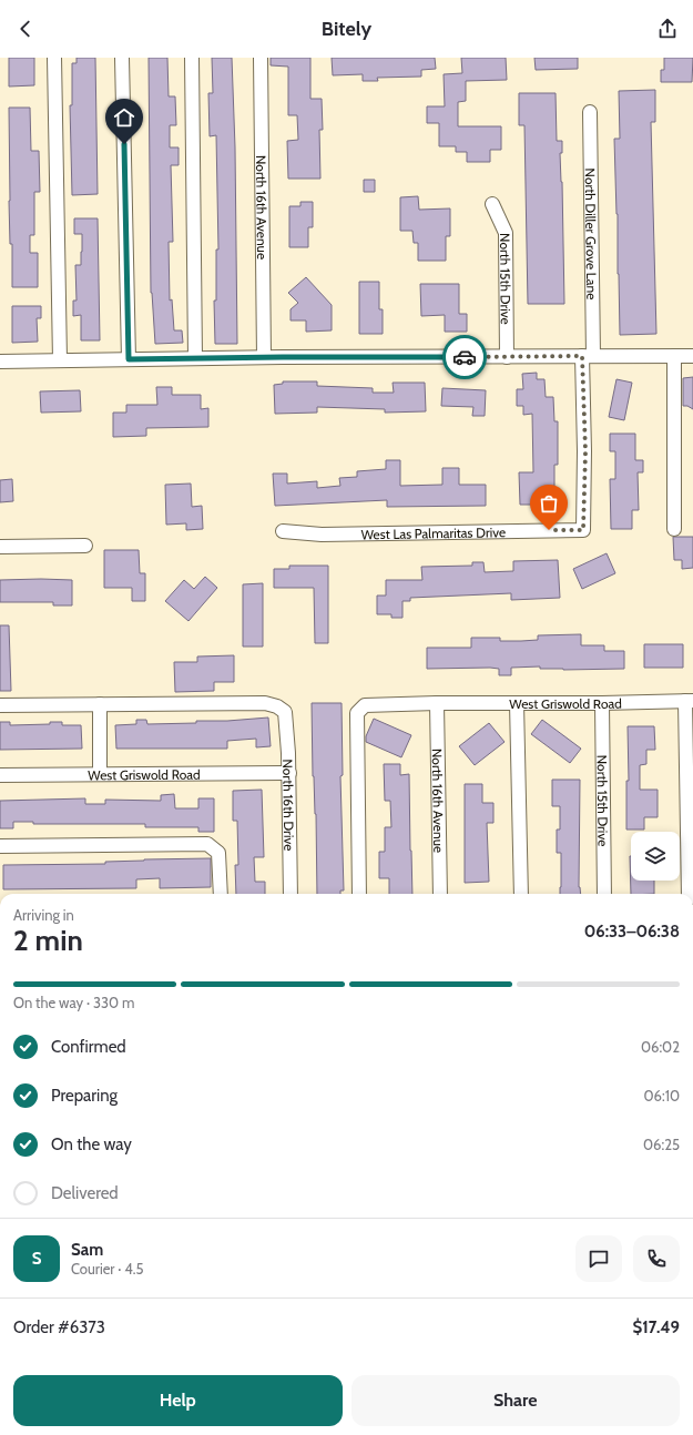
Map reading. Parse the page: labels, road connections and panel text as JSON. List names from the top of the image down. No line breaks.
{"streets":{"street":["North 16th Avenue","North Diller Grove Lane","North 15th Drive","West Las Palmaritas Drive","West Griswold Road","North 16th Drive"]},"crossings":[["North 16th Avenue","West Griswold Road"],["North Diller Grove Lane","West Las Palmaritas Drive"],["North 15th Drive","West Griswold Road"],["West Griswold Road","North 16th Drive"]],"page":{"header":"Bitely","heading":["2 min","Arriving in","06:33–06:38"],"panel":["Sam","Courier · 4.5","Order #6373","$17.49"],"bar":"On the way · 330 m","list":[["Confirmed","06:02"],["Preparing","06:10"],["On the way","06:25"],"Delivered"],"round":"S","buttons":["Help","Share"]}}
